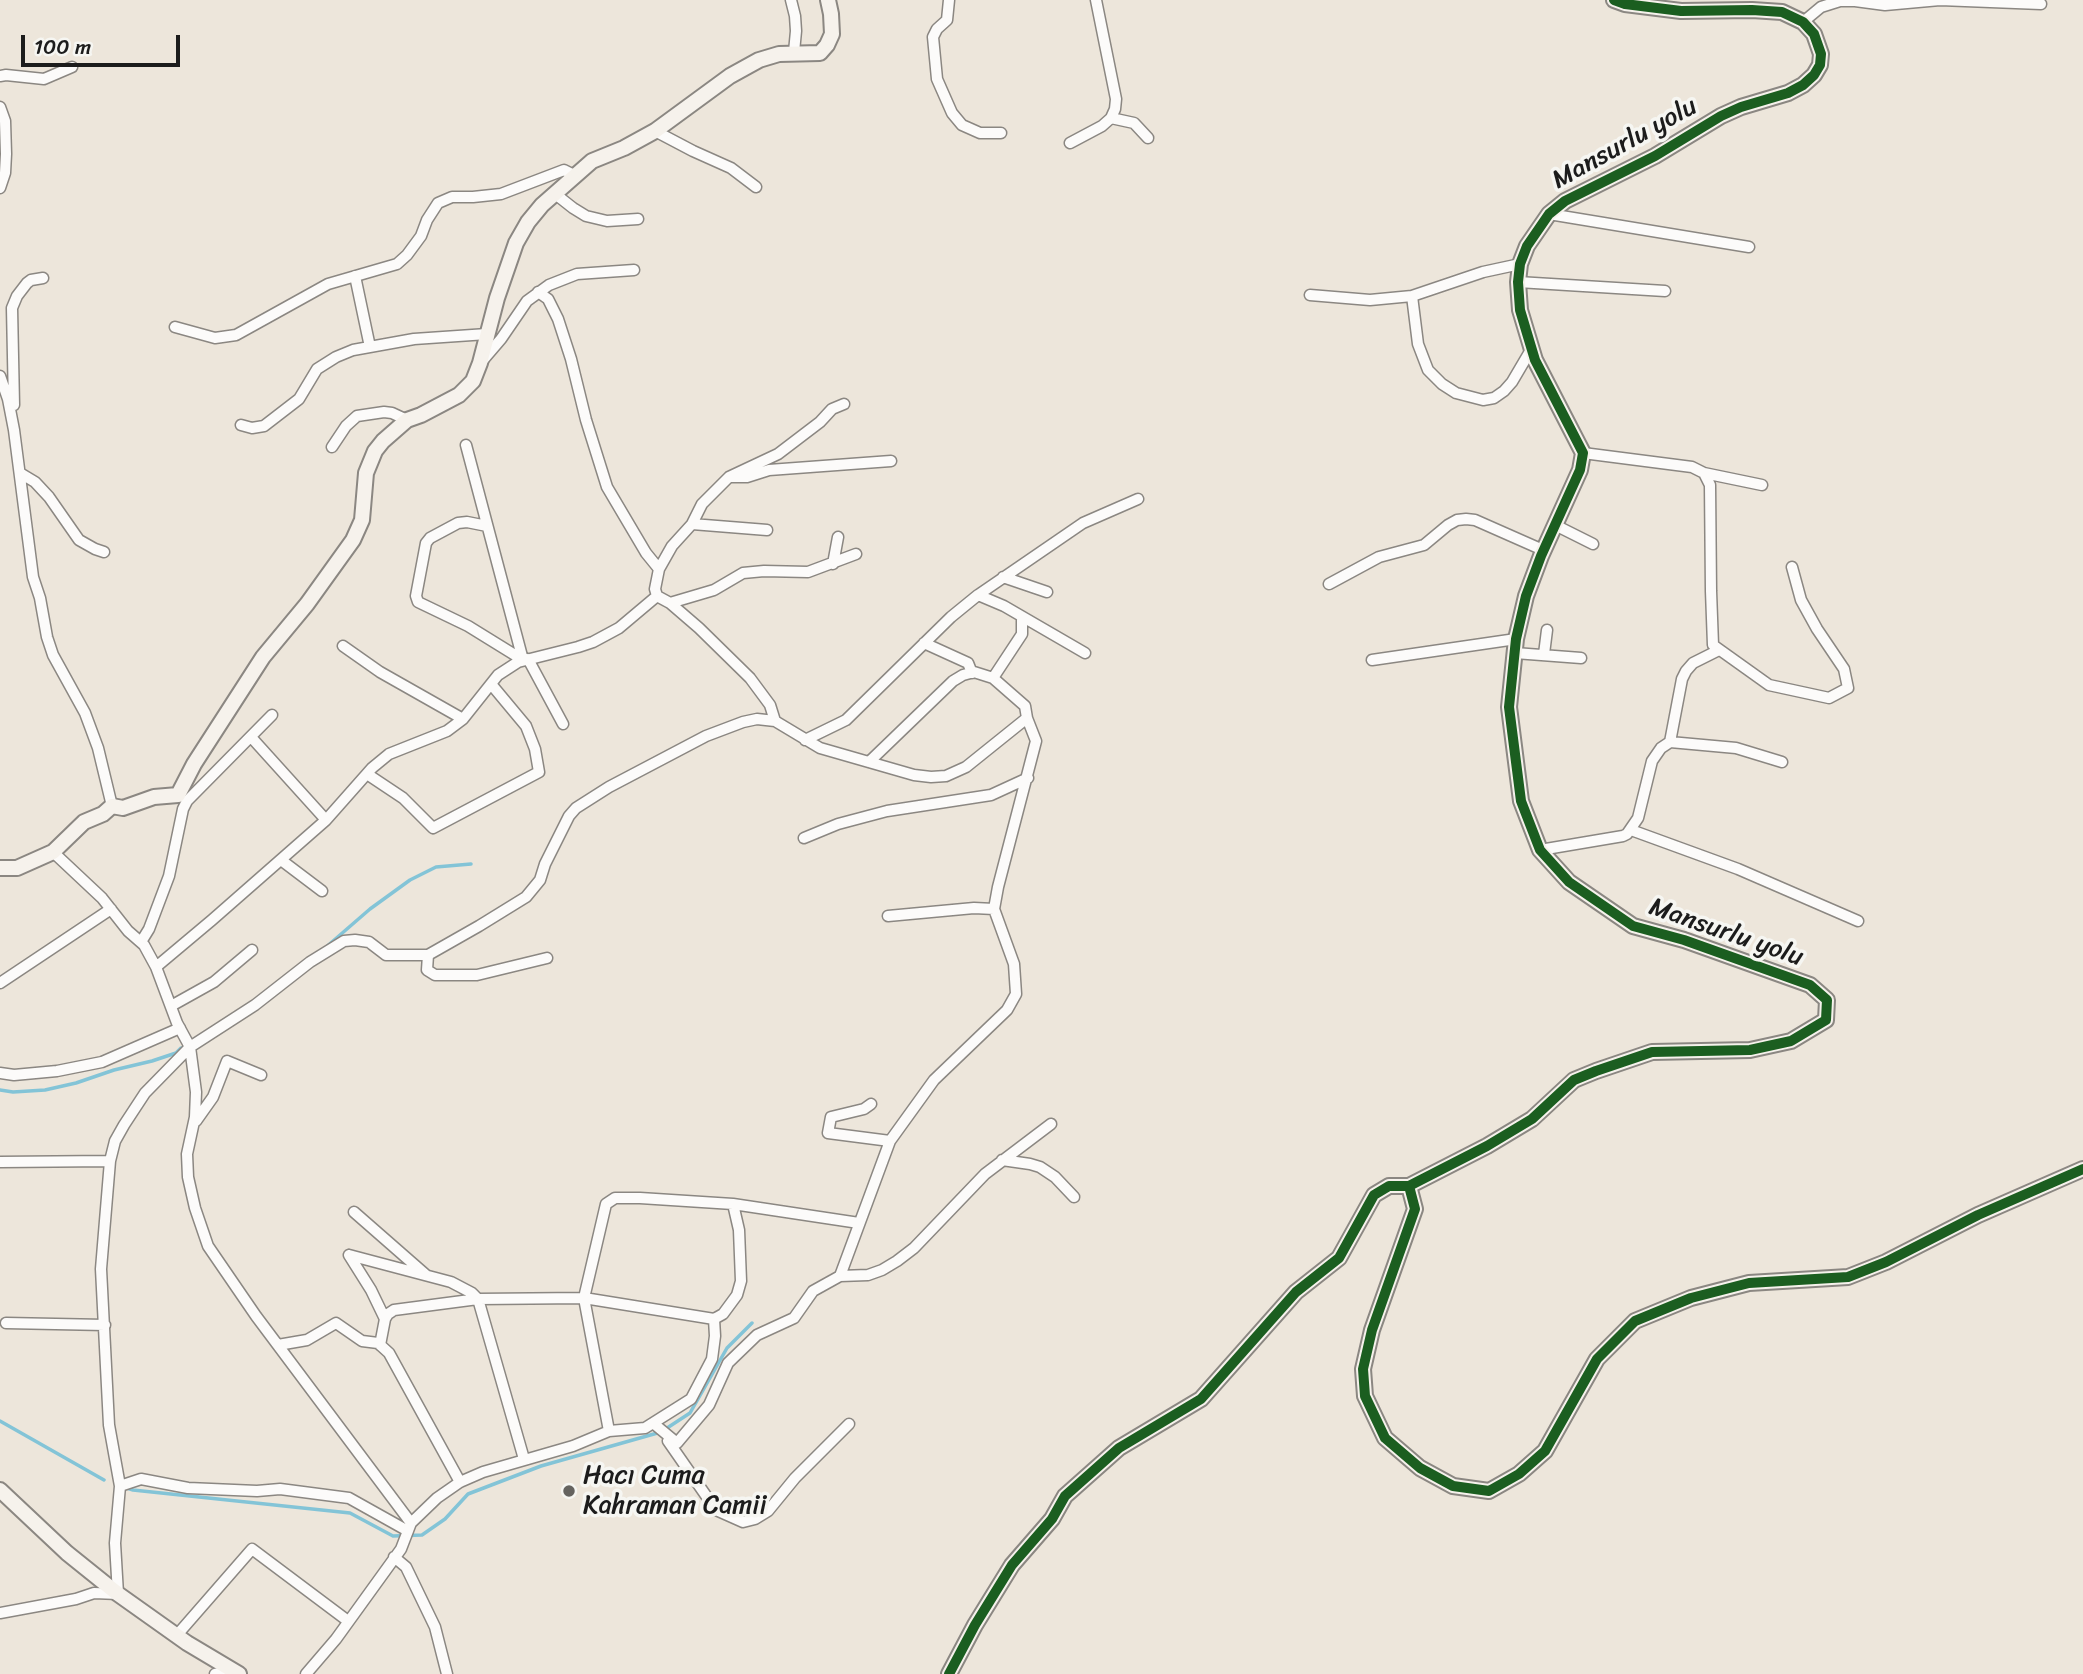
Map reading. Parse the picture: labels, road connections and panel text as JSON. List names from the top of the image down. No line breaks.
{"streets":{"street":["Mansurlu yolu"]},"places":["Hacı Cuma Kahraman Camii"],"scale_bar":"100 m"}
